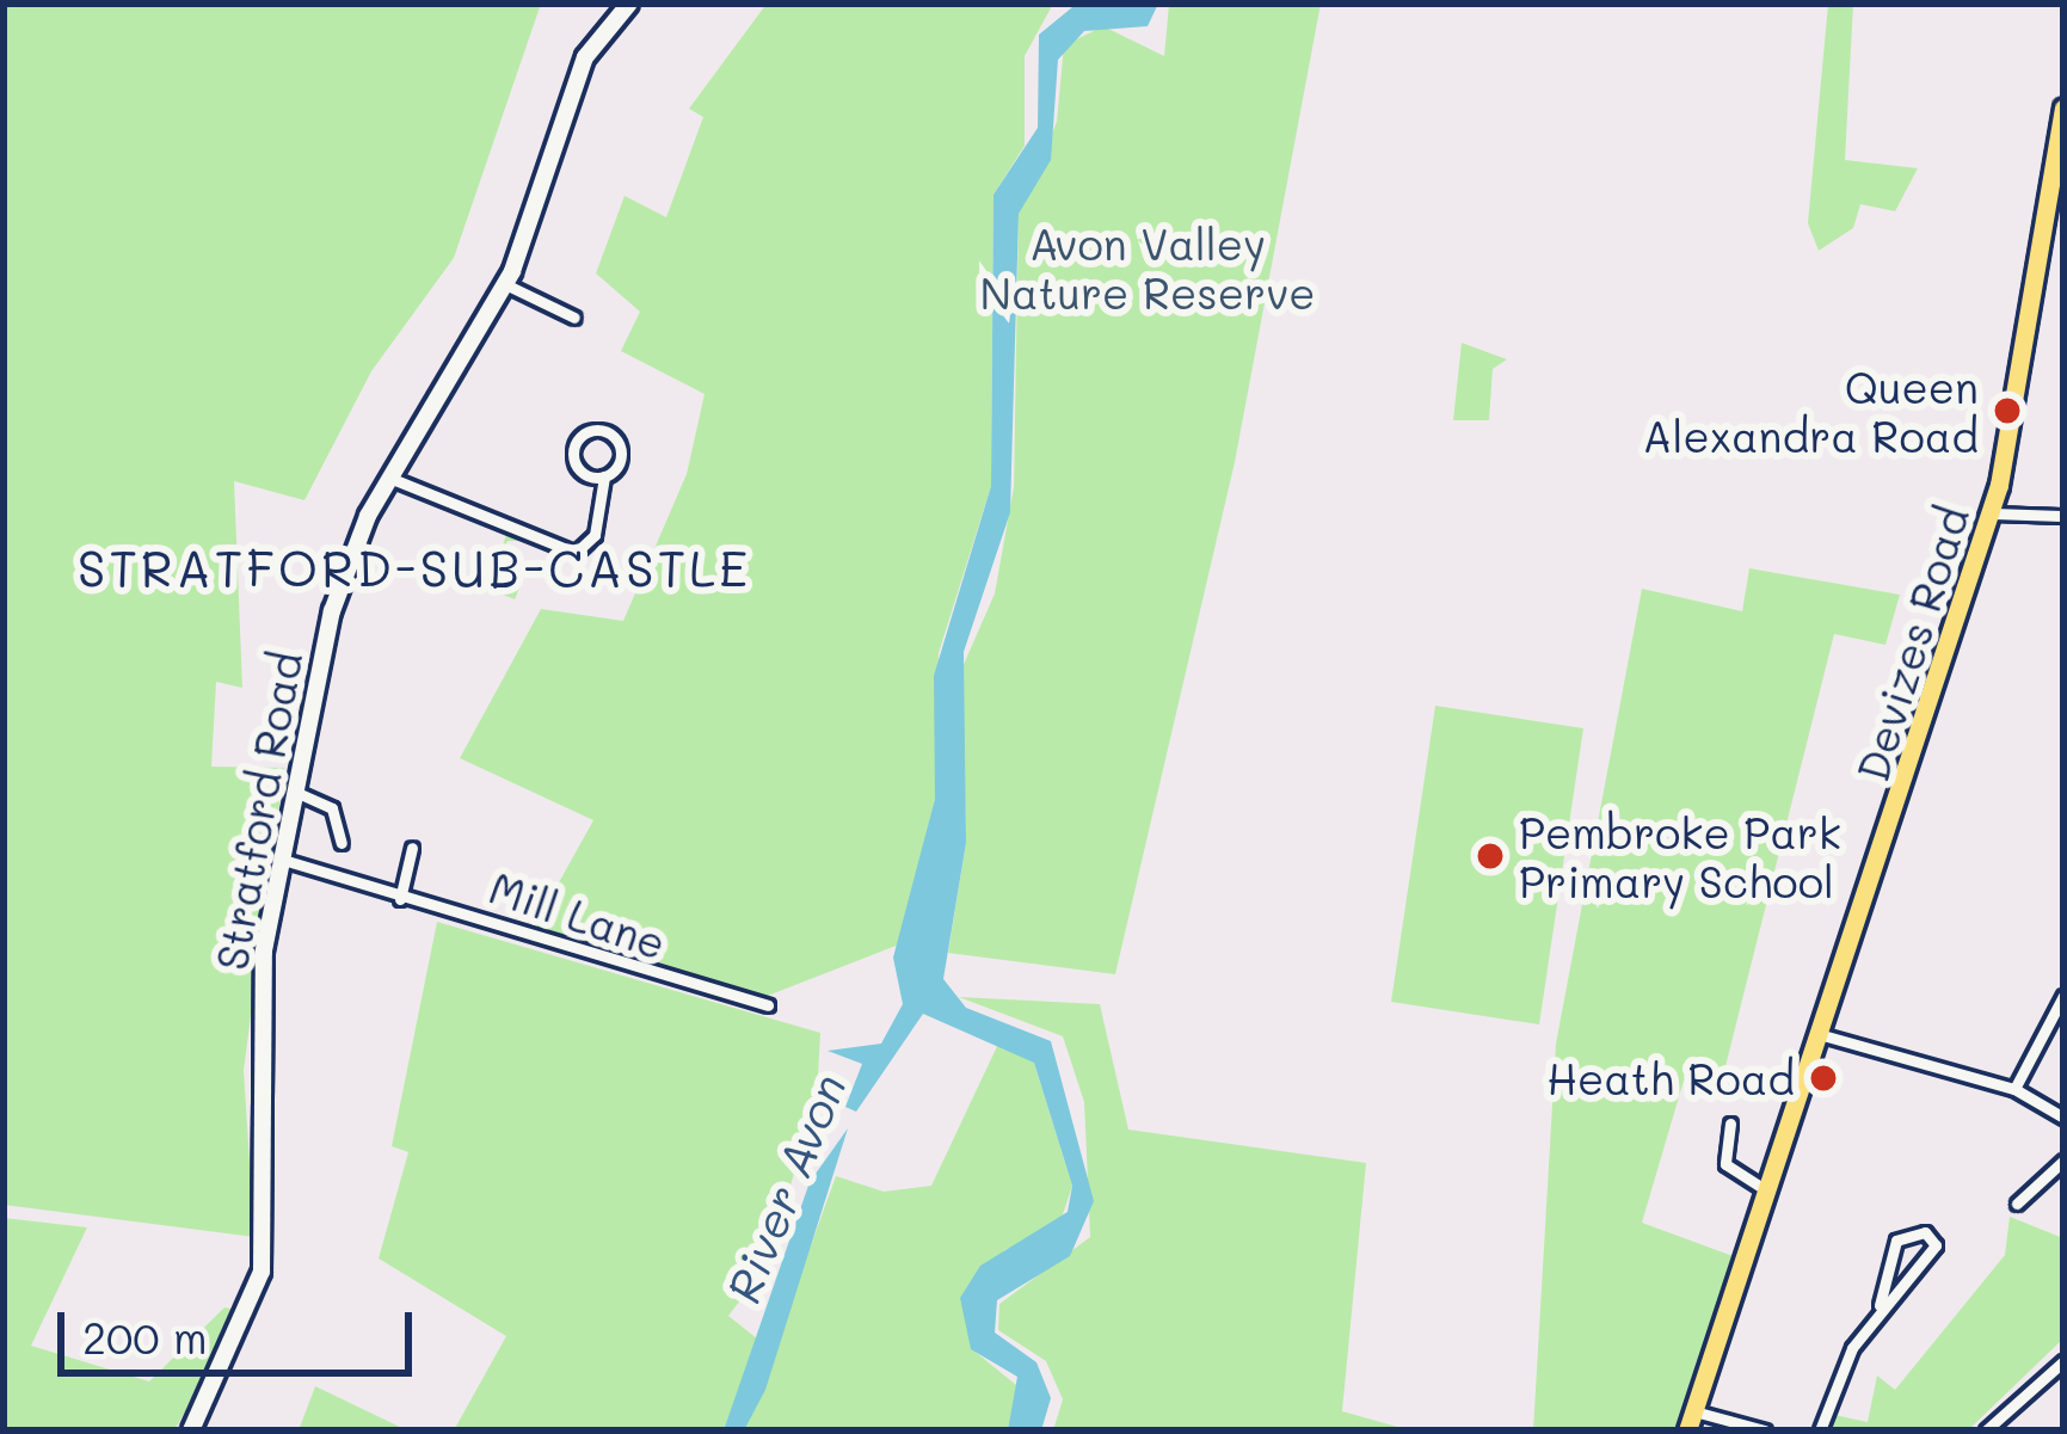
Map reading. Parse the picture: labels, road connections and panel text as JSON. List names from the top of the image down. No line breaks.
{"streets":{"main road":["Devizes Road"],"street":["Stratford Road","Mill Lane"]},"crossings":[["Stratford Road","Mill Lane"]],"districts":["STRATFORD-SUB-CASTLE"],"water":["River Avon"],"parks":["Avon Valley Nature Reserve"],"places":["Queen Alexandra Road","Pembroke Park Primary School","Heath Road"],"scale_bar":"200 m"}
